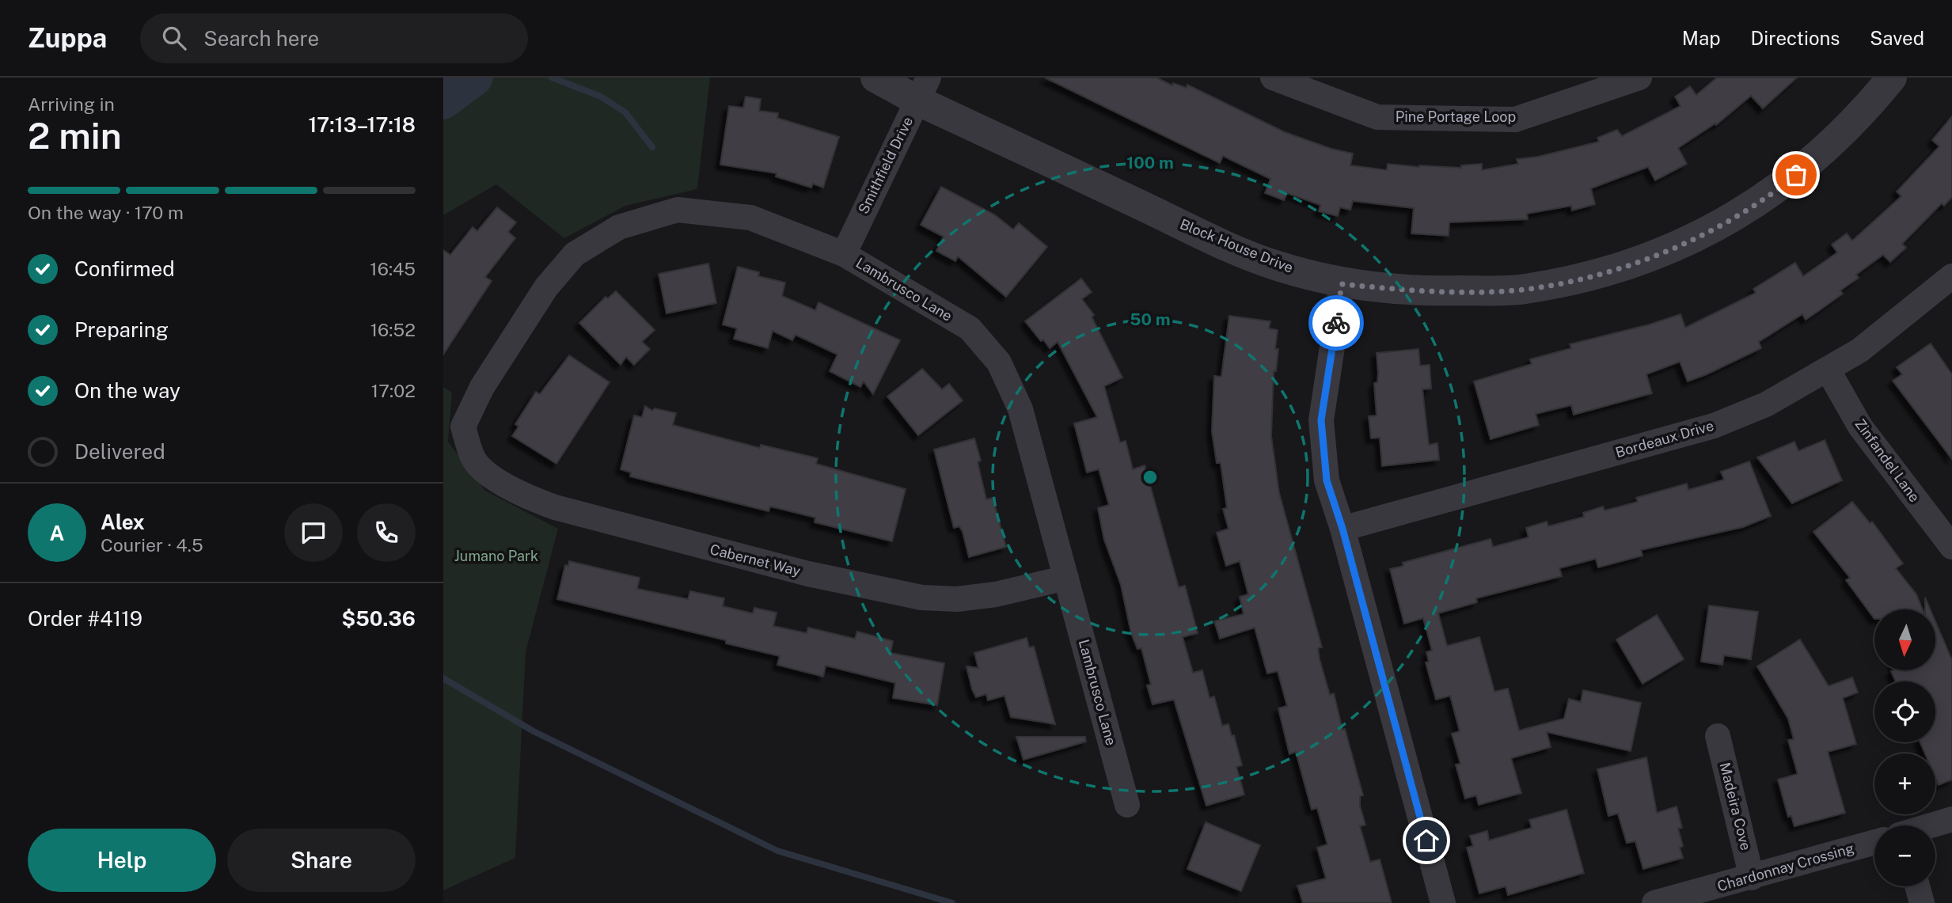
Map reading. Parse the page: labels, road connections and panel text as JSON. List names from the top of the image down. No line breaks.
{"streets":{"street":["Pine Portage Loop","Smithfield Drive","Block House Drive","Lambrusco Lane","Bordeaux Drive","Zinfandel Lane","Cabernet Way","Madeira Cove","Chardonnay Crossing"]},"crossings":[["Smithfield Drive","Block House Drive"],["Smithfield Drive","Lambrusco Lane"],["Lambrusco Lane","Cabernet Way"],["Bordeaux Drive","Zinfandel Lane"],["Madeira Cove","Chardonnay Crossing"]],"parks":["Jumano Park"],"north":"bottom","page":{"header":"Zuppa","search":"Search here","nav":["Map","Directions","Saved"],"heading":["2 min","Arriving in","17:13–17:18"],"panel":["Alex","Courier · 4.5","Order #4119","$50.36"],"bar":"On the way · 170 m","list":[["Confirmed","16:45"],["Preparing","16:52"],["On the way","17:02"],"Delivered"],"round":"A","map_buttons":["+","−"],"buttons":["Help","Share"]},"rings":["100 m","50 m"]}
